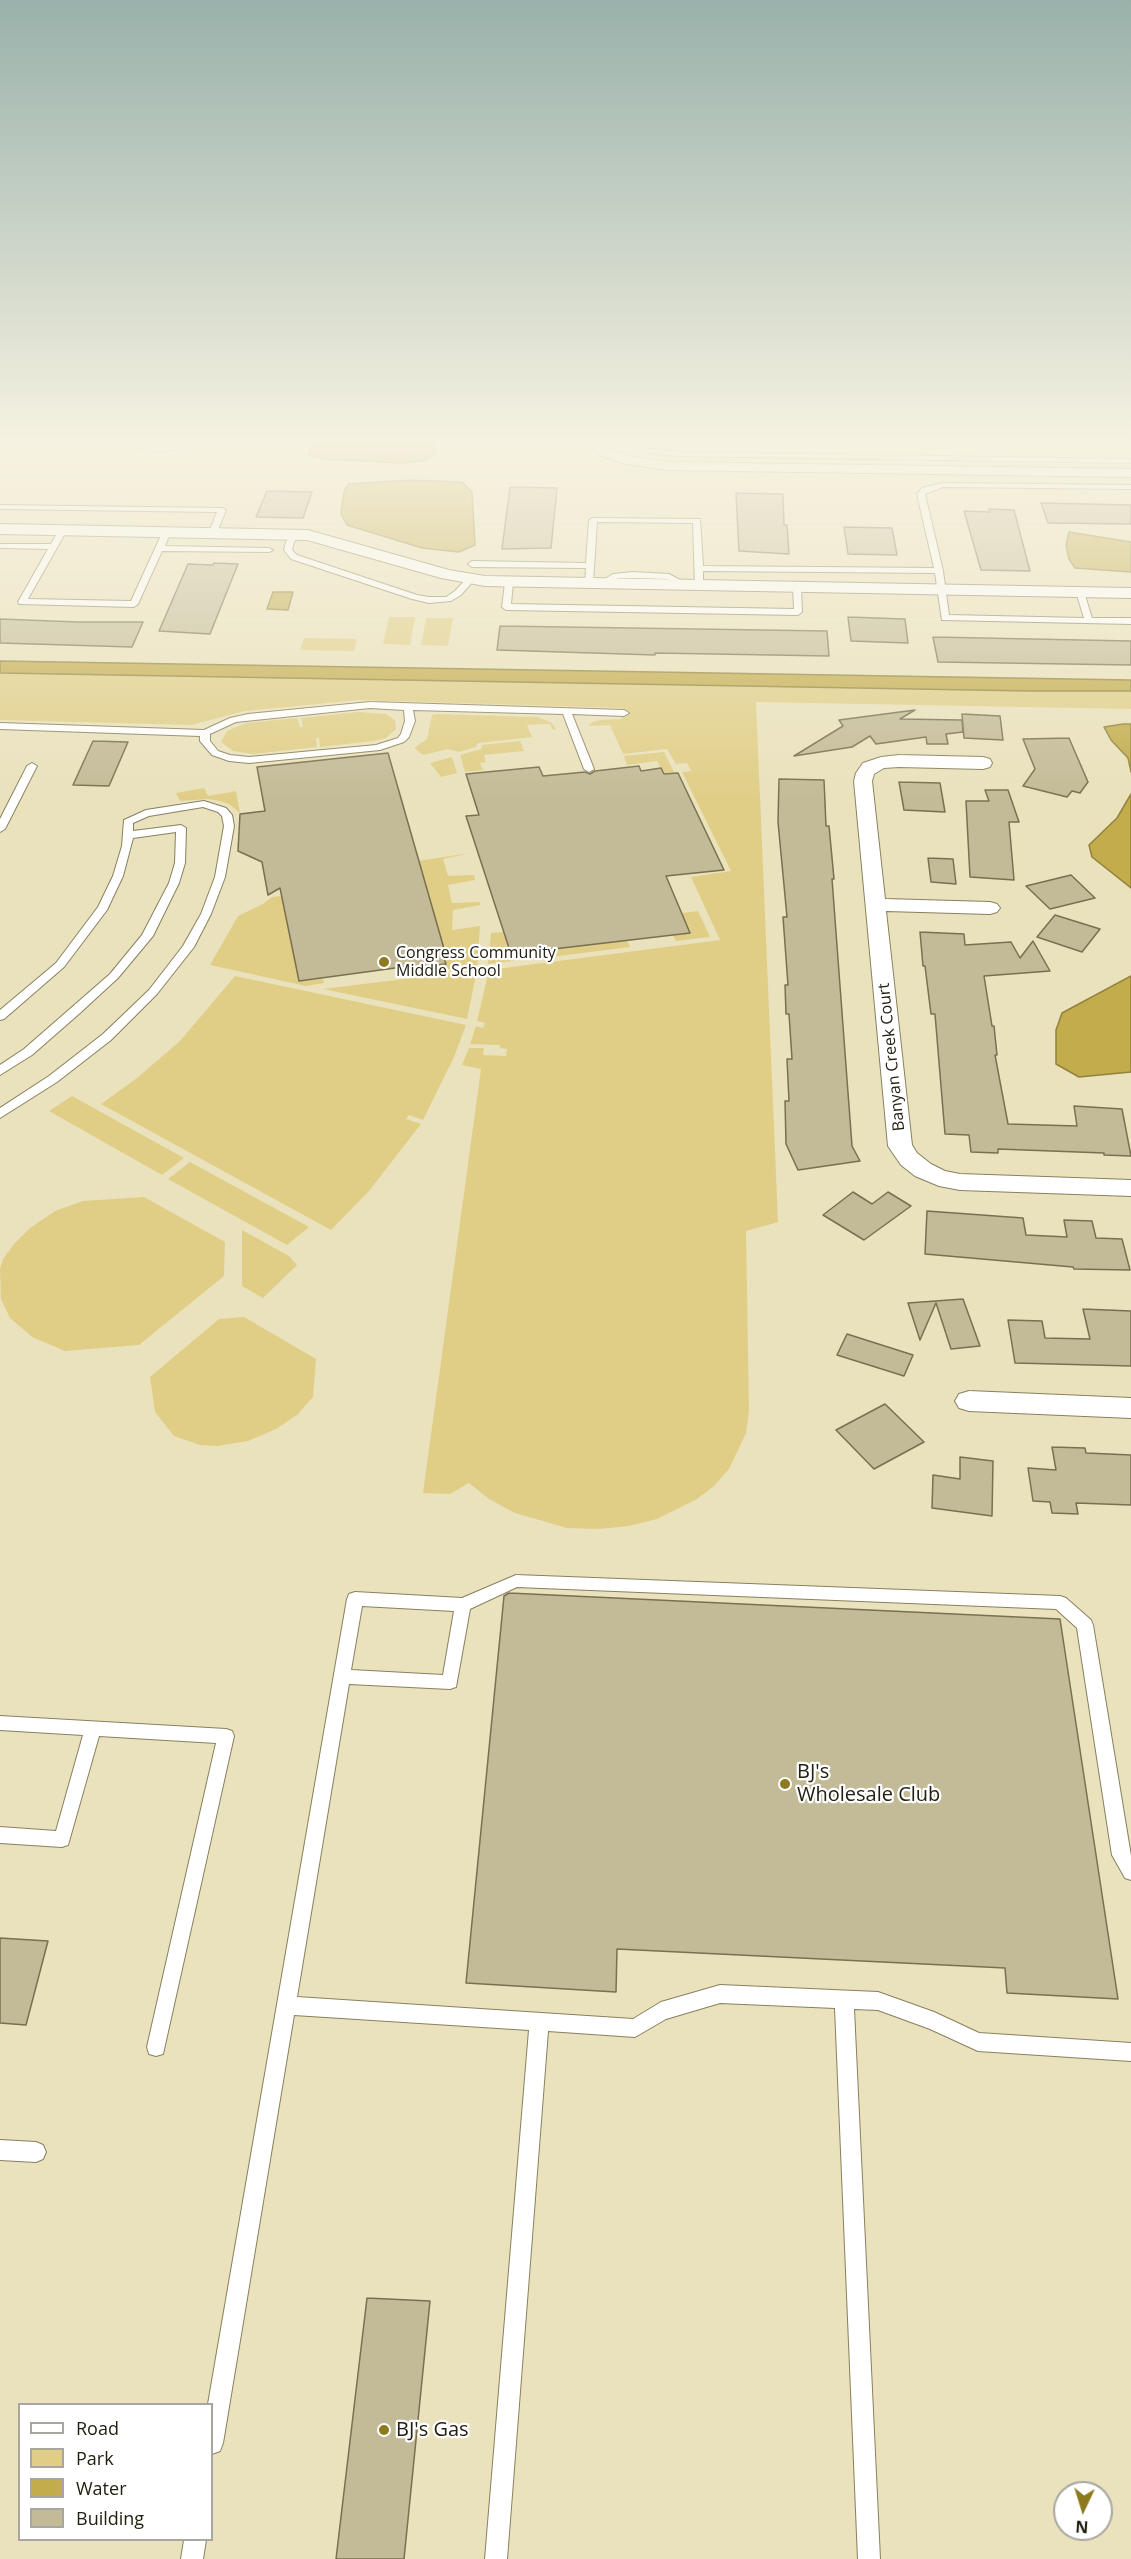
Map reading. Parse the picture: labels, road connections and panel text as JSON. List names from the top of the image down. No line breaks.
{"streets":{"street":["Banyan Creek Court"]},"places":["Congress Community Middle School","BJ's Wholesale Club","BJ's Gas"],"legend":["Road","Park","Water","Building"],"north":"bottom"}
